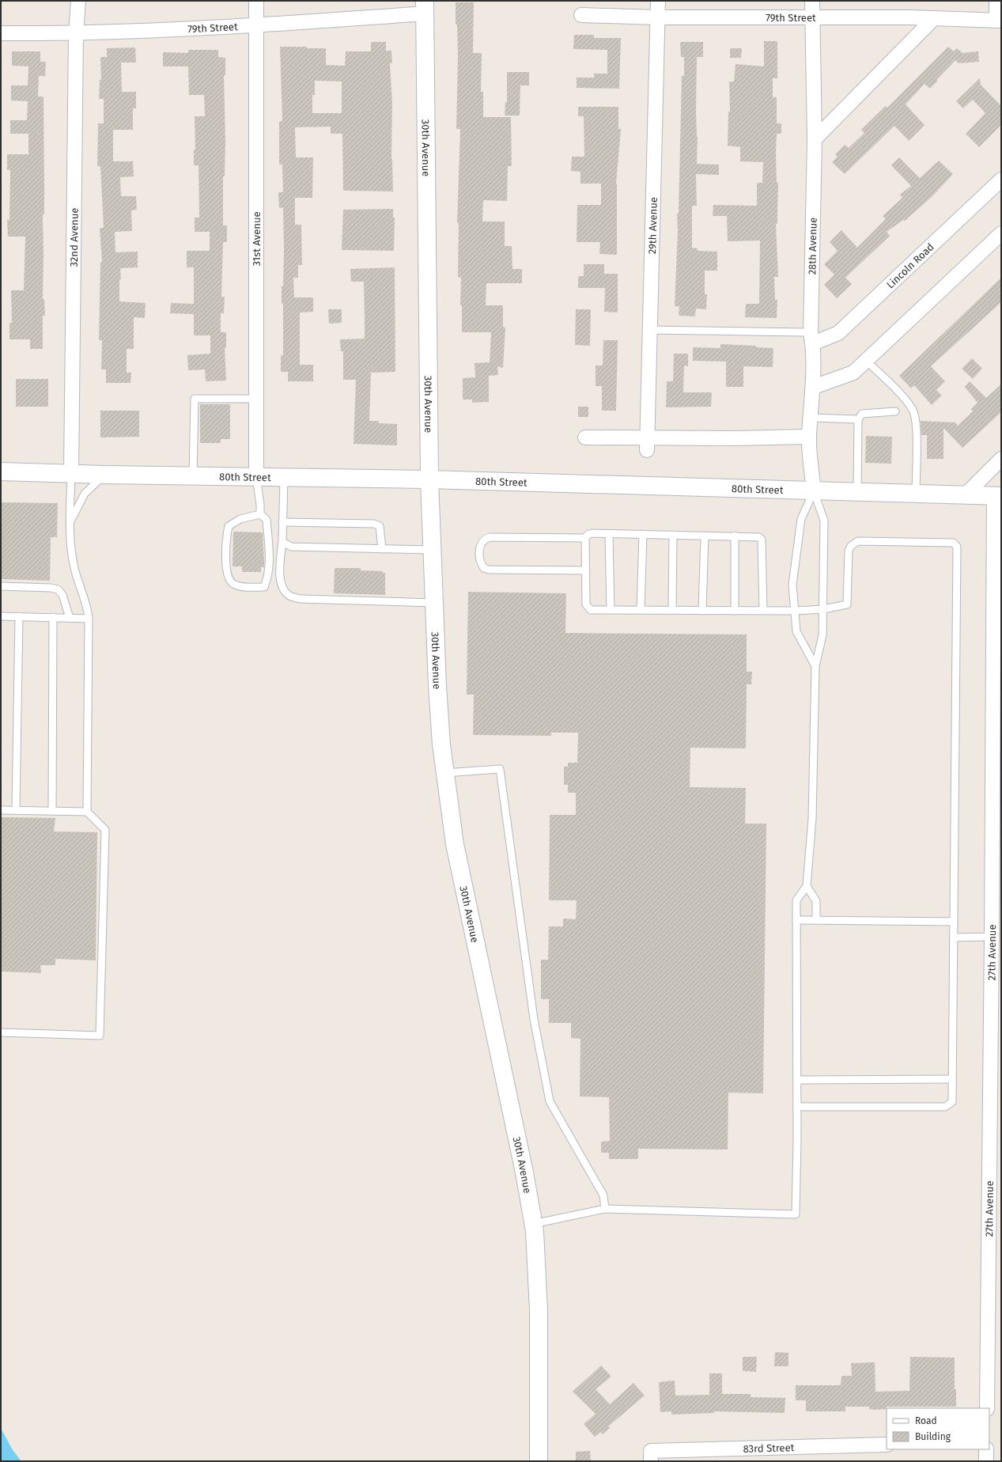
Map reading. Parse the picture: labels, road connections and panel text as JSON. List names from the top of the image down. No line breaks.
{"streets":{"street":["79th Street","30th Avenue","29th Avenue","32nd Avenue","31st Avenue","28th Avenue","Lincoln Road","80th Street","27th Avenue","83rd Street"]},"crossings":[["79th Street","30th Avenue"],["79th Street","29th Avenue"],["79th Street","32nd Avenue"],["79th Street","31st Avenue"],["79th Street","28th Avenue"],["30th Avenue","80th Street"],["32nd Avenue","80th Street"],["31st Avenue","80th Street"],["28th Avenue","Lincoln Road"],["28th Avenue","80th Street"],["80th Street","27th Avenue"]],"legend":["Road","Building"]}
